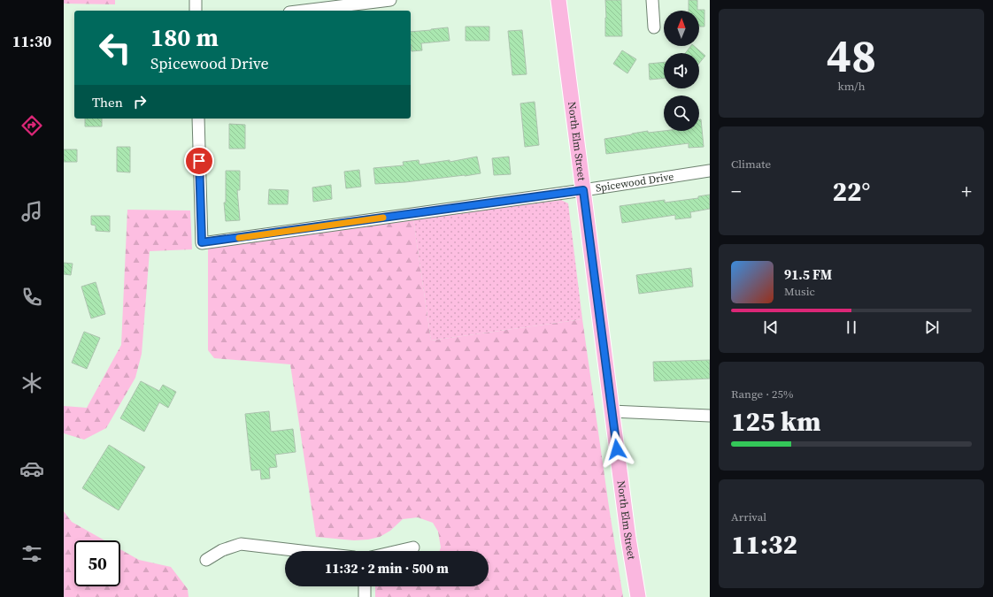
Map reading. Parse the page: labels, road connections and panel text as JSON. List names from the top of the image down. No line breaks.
{"streets":{"main road":["North Elm Street"],"street":["Spicewood Drive"]},"crossings":[["North Elm Street","Spicewood Drive"]],"north":"top","page":{"tabs":"11:30","tile":[["48","km/h"],"Climate",["Range · 25%","125 km"],["Arrival","11:32"]],"turn":["180 m","Spicewood Drive"],"then":"Then","heat":["−","22°","+"],"song":["91.5 FM","Music"],"limit":"50","trip":"11:32 · 2 min · 500 m"}}
